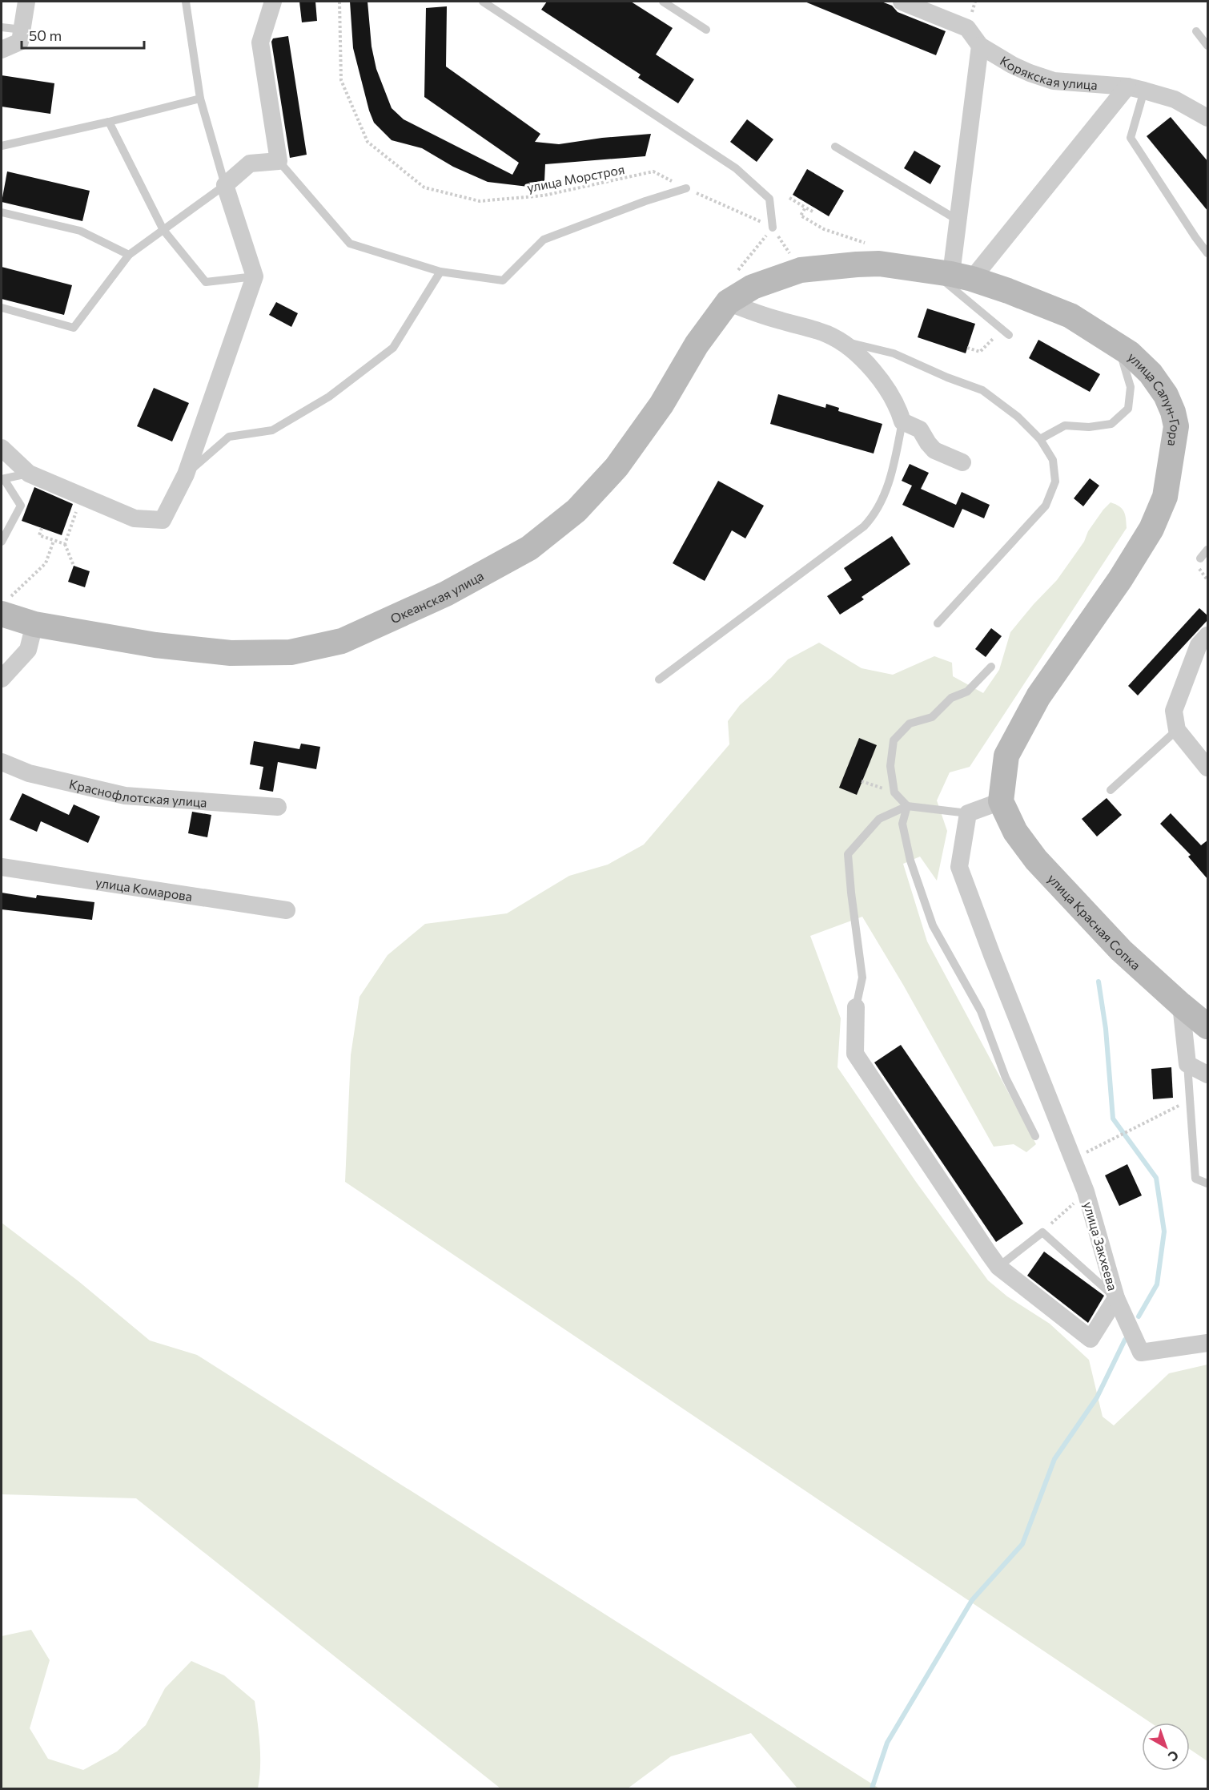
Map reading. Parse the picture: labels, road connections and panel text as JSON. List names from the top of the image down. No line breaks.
{"streets":{"main road":["улица Сапун-Гора","Океанская улица","улица Красная Сопка"],"street":["Корякская улица","Краснофлотская улица","улица Комарова","улица Закхеева"],"path":["улица Морстроя"]},"crossings":[["улица Сапун-Гора","Океанская улица"],["улица Сапун-Гора","улица Красная Сопка"]],"scale_bar":"50 m","north":"bottom right"}
